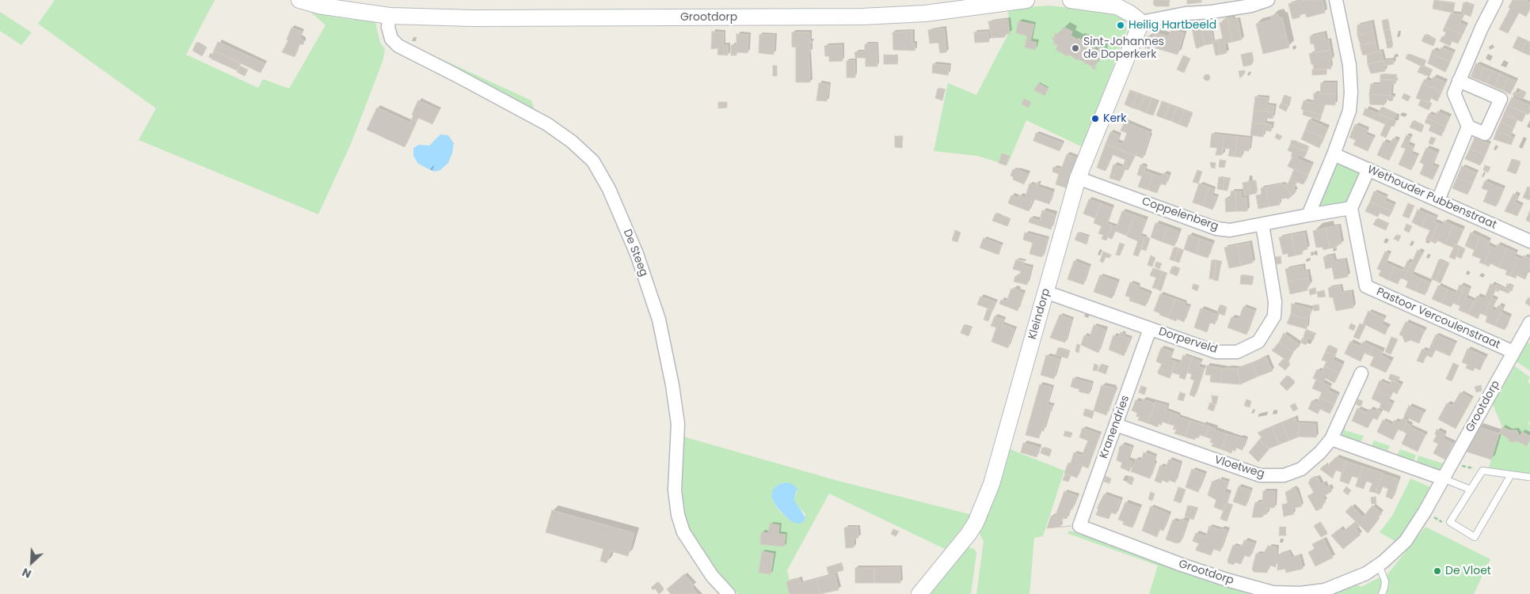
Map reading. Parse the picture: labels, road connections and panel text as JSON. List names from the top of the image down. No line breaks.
{"streets":{"street":["Grootdorp","Wethouder Pubbenstraat","Coppelenberg","De Steeg","Kleindorp","Pastoor Vercoulenstraat","Dorperveld","Kranendries","Vloetweg"]},"crossings":[["Grootdorp","De Steeg"],["Grootdorp","Pastoor Vercoulenstraat"],["Grootdorp","Kranendries"],["Coppelenberg","Kleindorp"],["Coppelenberg","Pastoor Vercoulenstraat"],["Coppelenberg","Dorperveld"],["Kleindorp","Dorperveld"],["Dorperveld","Kranendries"],["Kranendries","Vloetweg"]],"places":["Heilig Hartbeeld","Sint-Johannes de Doperkerk","Kerk","De Vloet"],"north":"bottom left"}
